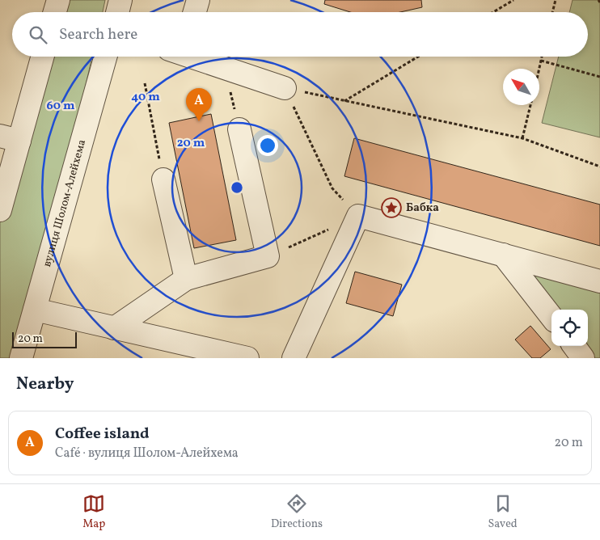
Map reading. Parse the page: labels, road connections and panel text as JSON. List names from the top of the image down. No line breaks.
{"streets":{"street":["вулиця Шолом-Алейхема"]},"places":{"place":["Бабка"]},"scale_bar":"20 m","north":"top left","page":{"search":"Search here","pins":"A","scale":"20 m","heading":"Nearby","list":[{"mark":"A","name":"Coffee island","note":"Café · вулиця Шолом-Алейхема","value":"20 m"}],"nav":["Map","Directions","Saved"]},"rings":["40 m","60 m","20 m"]}
